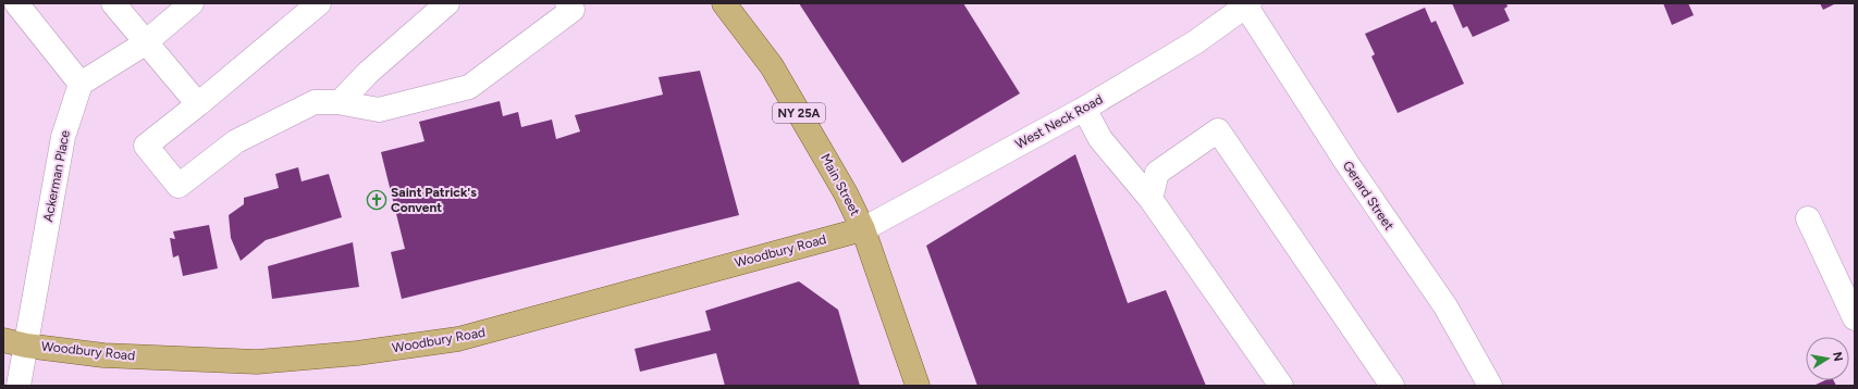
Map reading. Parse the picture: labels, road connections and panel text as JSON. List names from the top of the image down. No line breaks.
{"streets":{"main road":["NY 25A","Main Street","Woodbury Road"],"street":["West Neck Road","Ackerman Place","Gerard Street"]},"crossings":[["West Neck Road","Main Street"],["West Neck Road","Gerard Street"],["West Neck Road","Woodbury Road"],["Ackerman Place","Woodbury Road"],["Main Street","Woodbury Road"]],"places":{"church":["Saint Patrick's Convent"]},"north":"right"}
